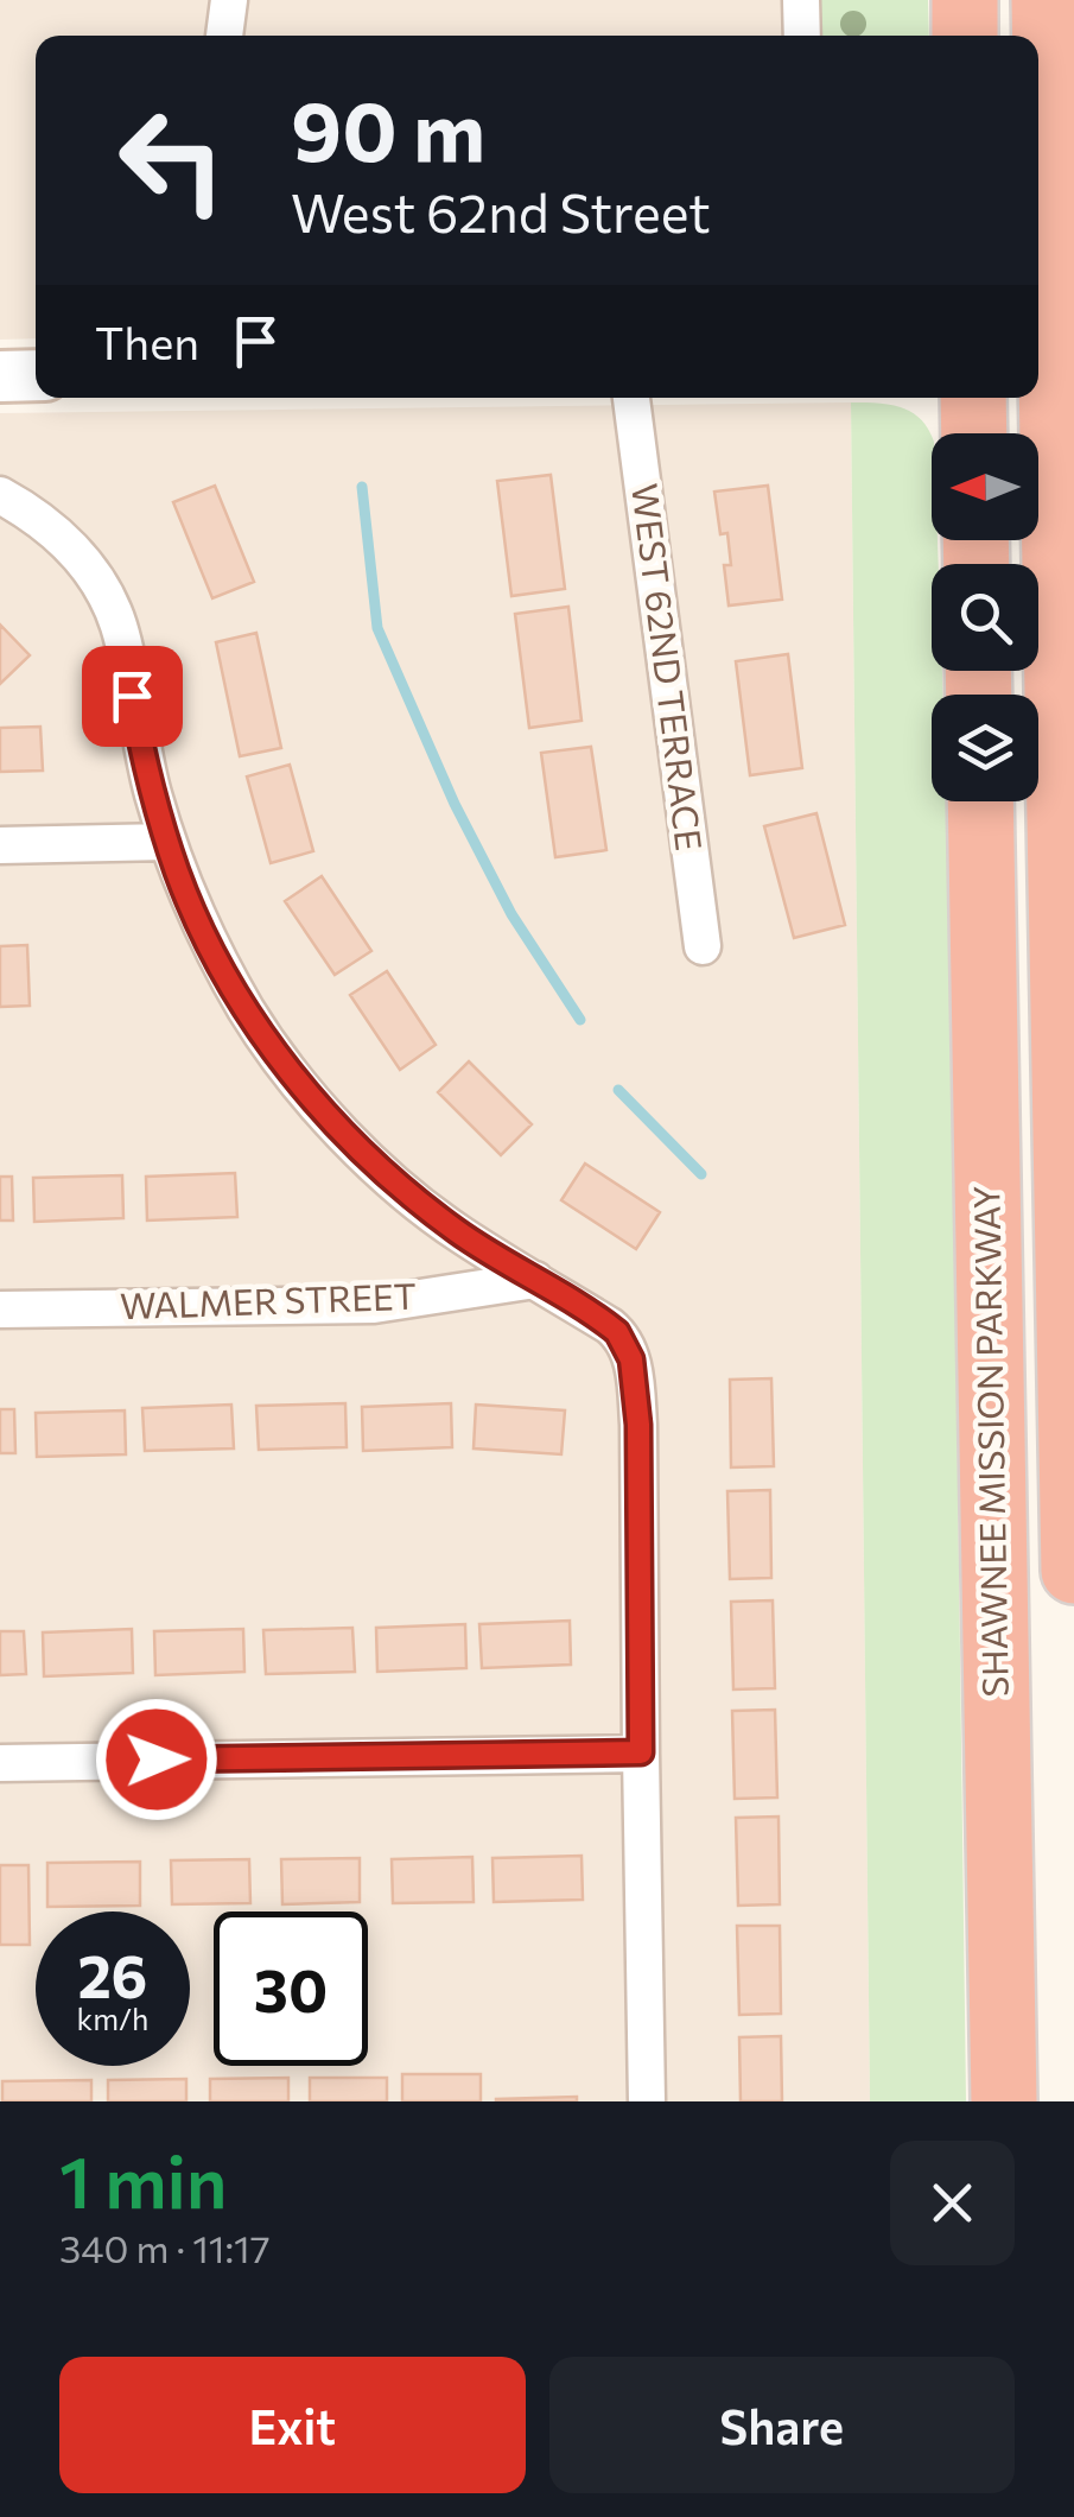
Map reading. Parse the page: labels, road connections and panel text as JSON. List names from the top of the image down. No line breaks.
{"streets":{"highway":["SHAWNEE MISSION PARKWAY"],"street":["WEST 62ND TERRACE","WALMER STREET"]},"north":"left","page":{"turn":["90 m","West 62nd Street"],"then":"Then","speed":"26 km/h","limit":"30","heading":["1 min","340 m · 11:17"],"buttons":["Exit","Share"]}}
